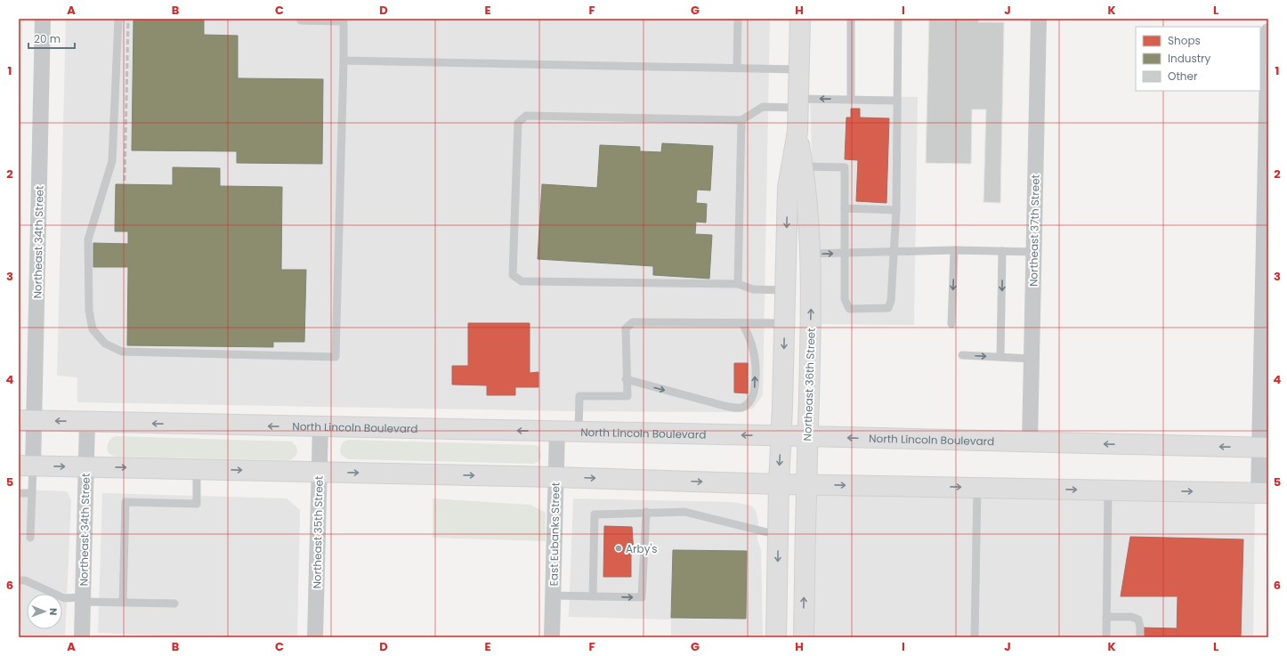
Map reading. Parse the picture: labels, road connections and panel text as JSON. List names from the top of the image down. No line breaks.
{"streets":{"main road":["Northeast 36th Street","North Lincoln Boulevard"],"street":["Northeast 37th Street","Northeast 34th Street","Northeast 35th Street","East Eubanks Street"]},"crossings":[["Northeast 37th Street","North Lincoln Boulevard"],["Northeast 34th Street","North Lincoln Boulevard"],["Northeast 36th Street","North Lincoln Boulevard"],["North Lincoln Boulevard","Northeast 35th Street"],["North Lincoln Boulevard","East Eubanks Street"]],"places":["Arby's"],"legend":["Shops","Industry","Other"],"scale_bar":"20 m","north":"right","grid":{"columns":["A","B","C","D","E","F","G","H","I","J","K","L"],"rows":["1","2","3","4","5","6"]}}
